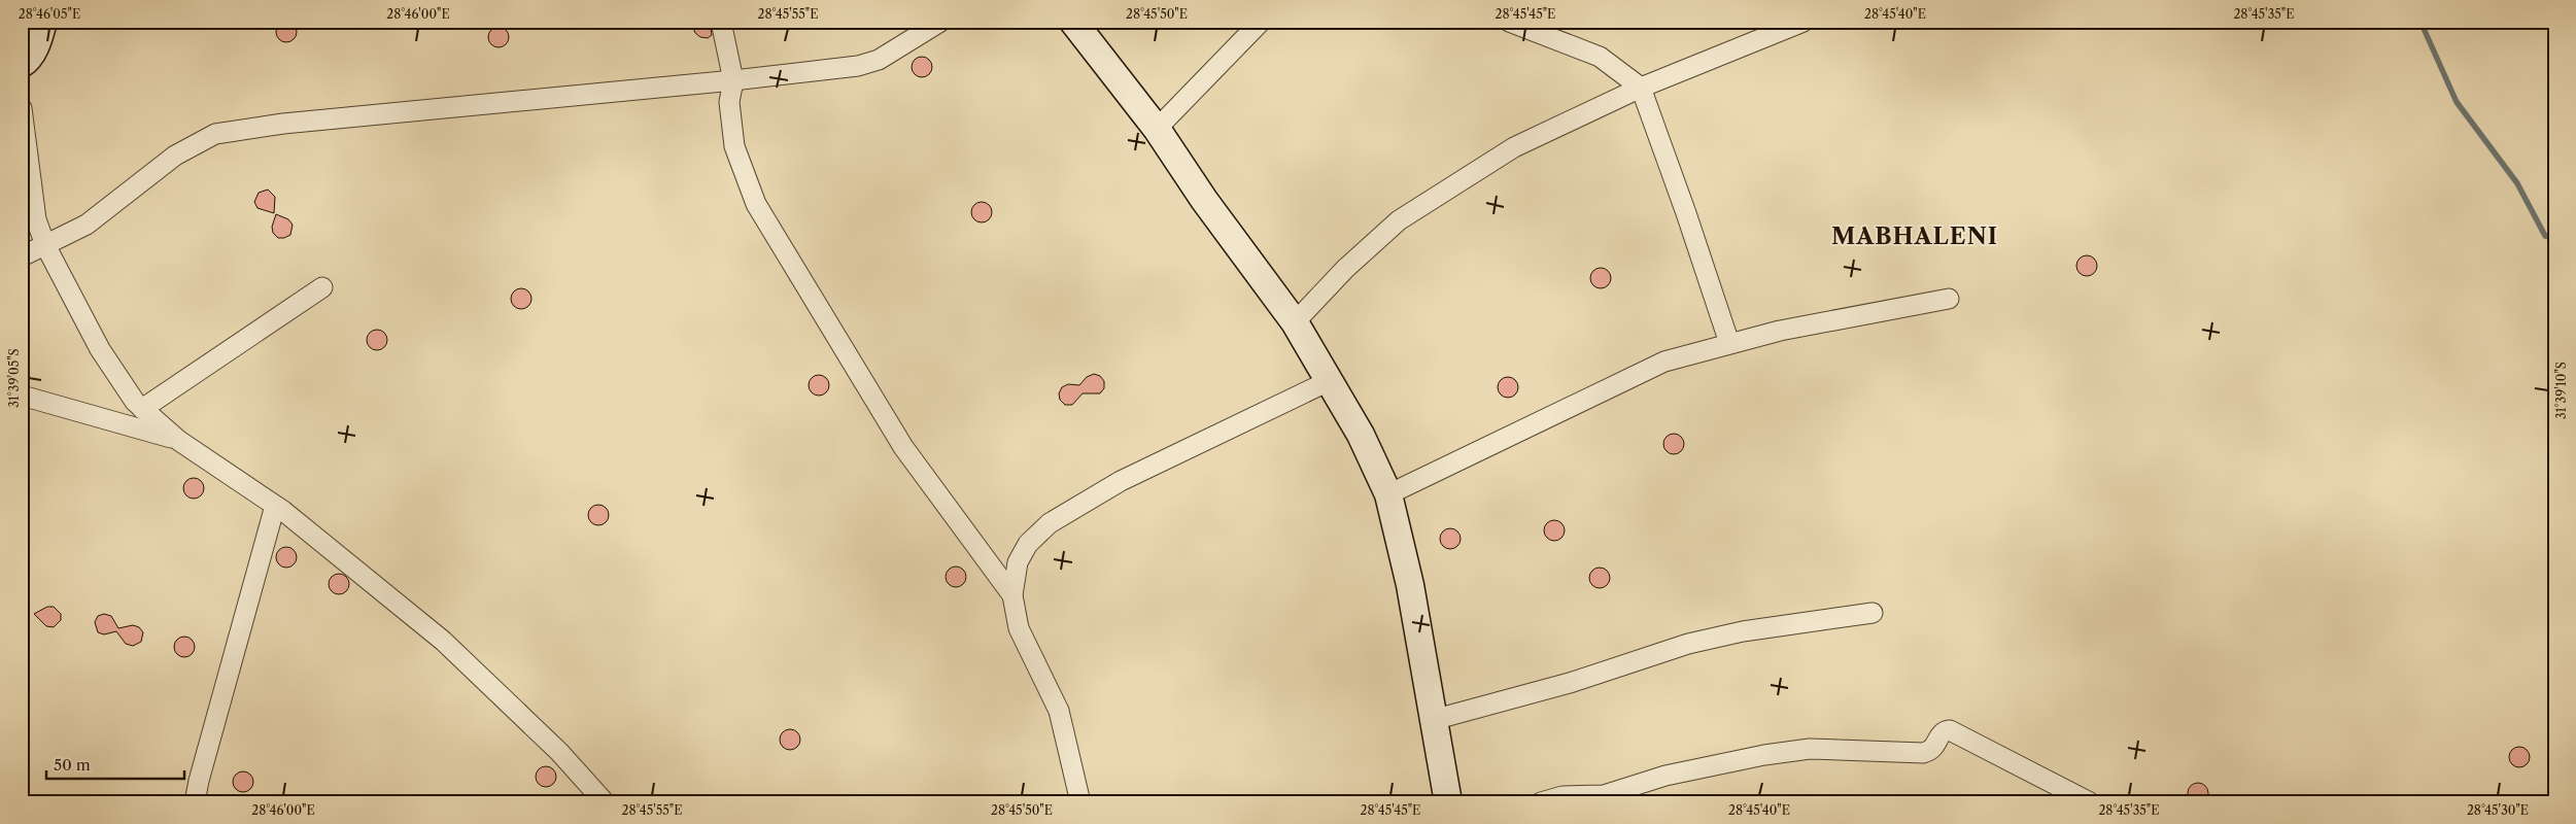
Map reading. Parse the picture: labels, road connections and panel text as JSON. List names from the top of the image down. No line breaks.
{"districts":["MABHALENI"],"scale_bar":"50 m","coordinates":["28°46'05\"E","28°46'00\"E","28°45'55\"E","28°45'50\"E","28°45'45\"E","28°45'40\"E","28°45'35\"E","31°39'05\"S","31°39'10\"S","28°45'30\"E"]}
